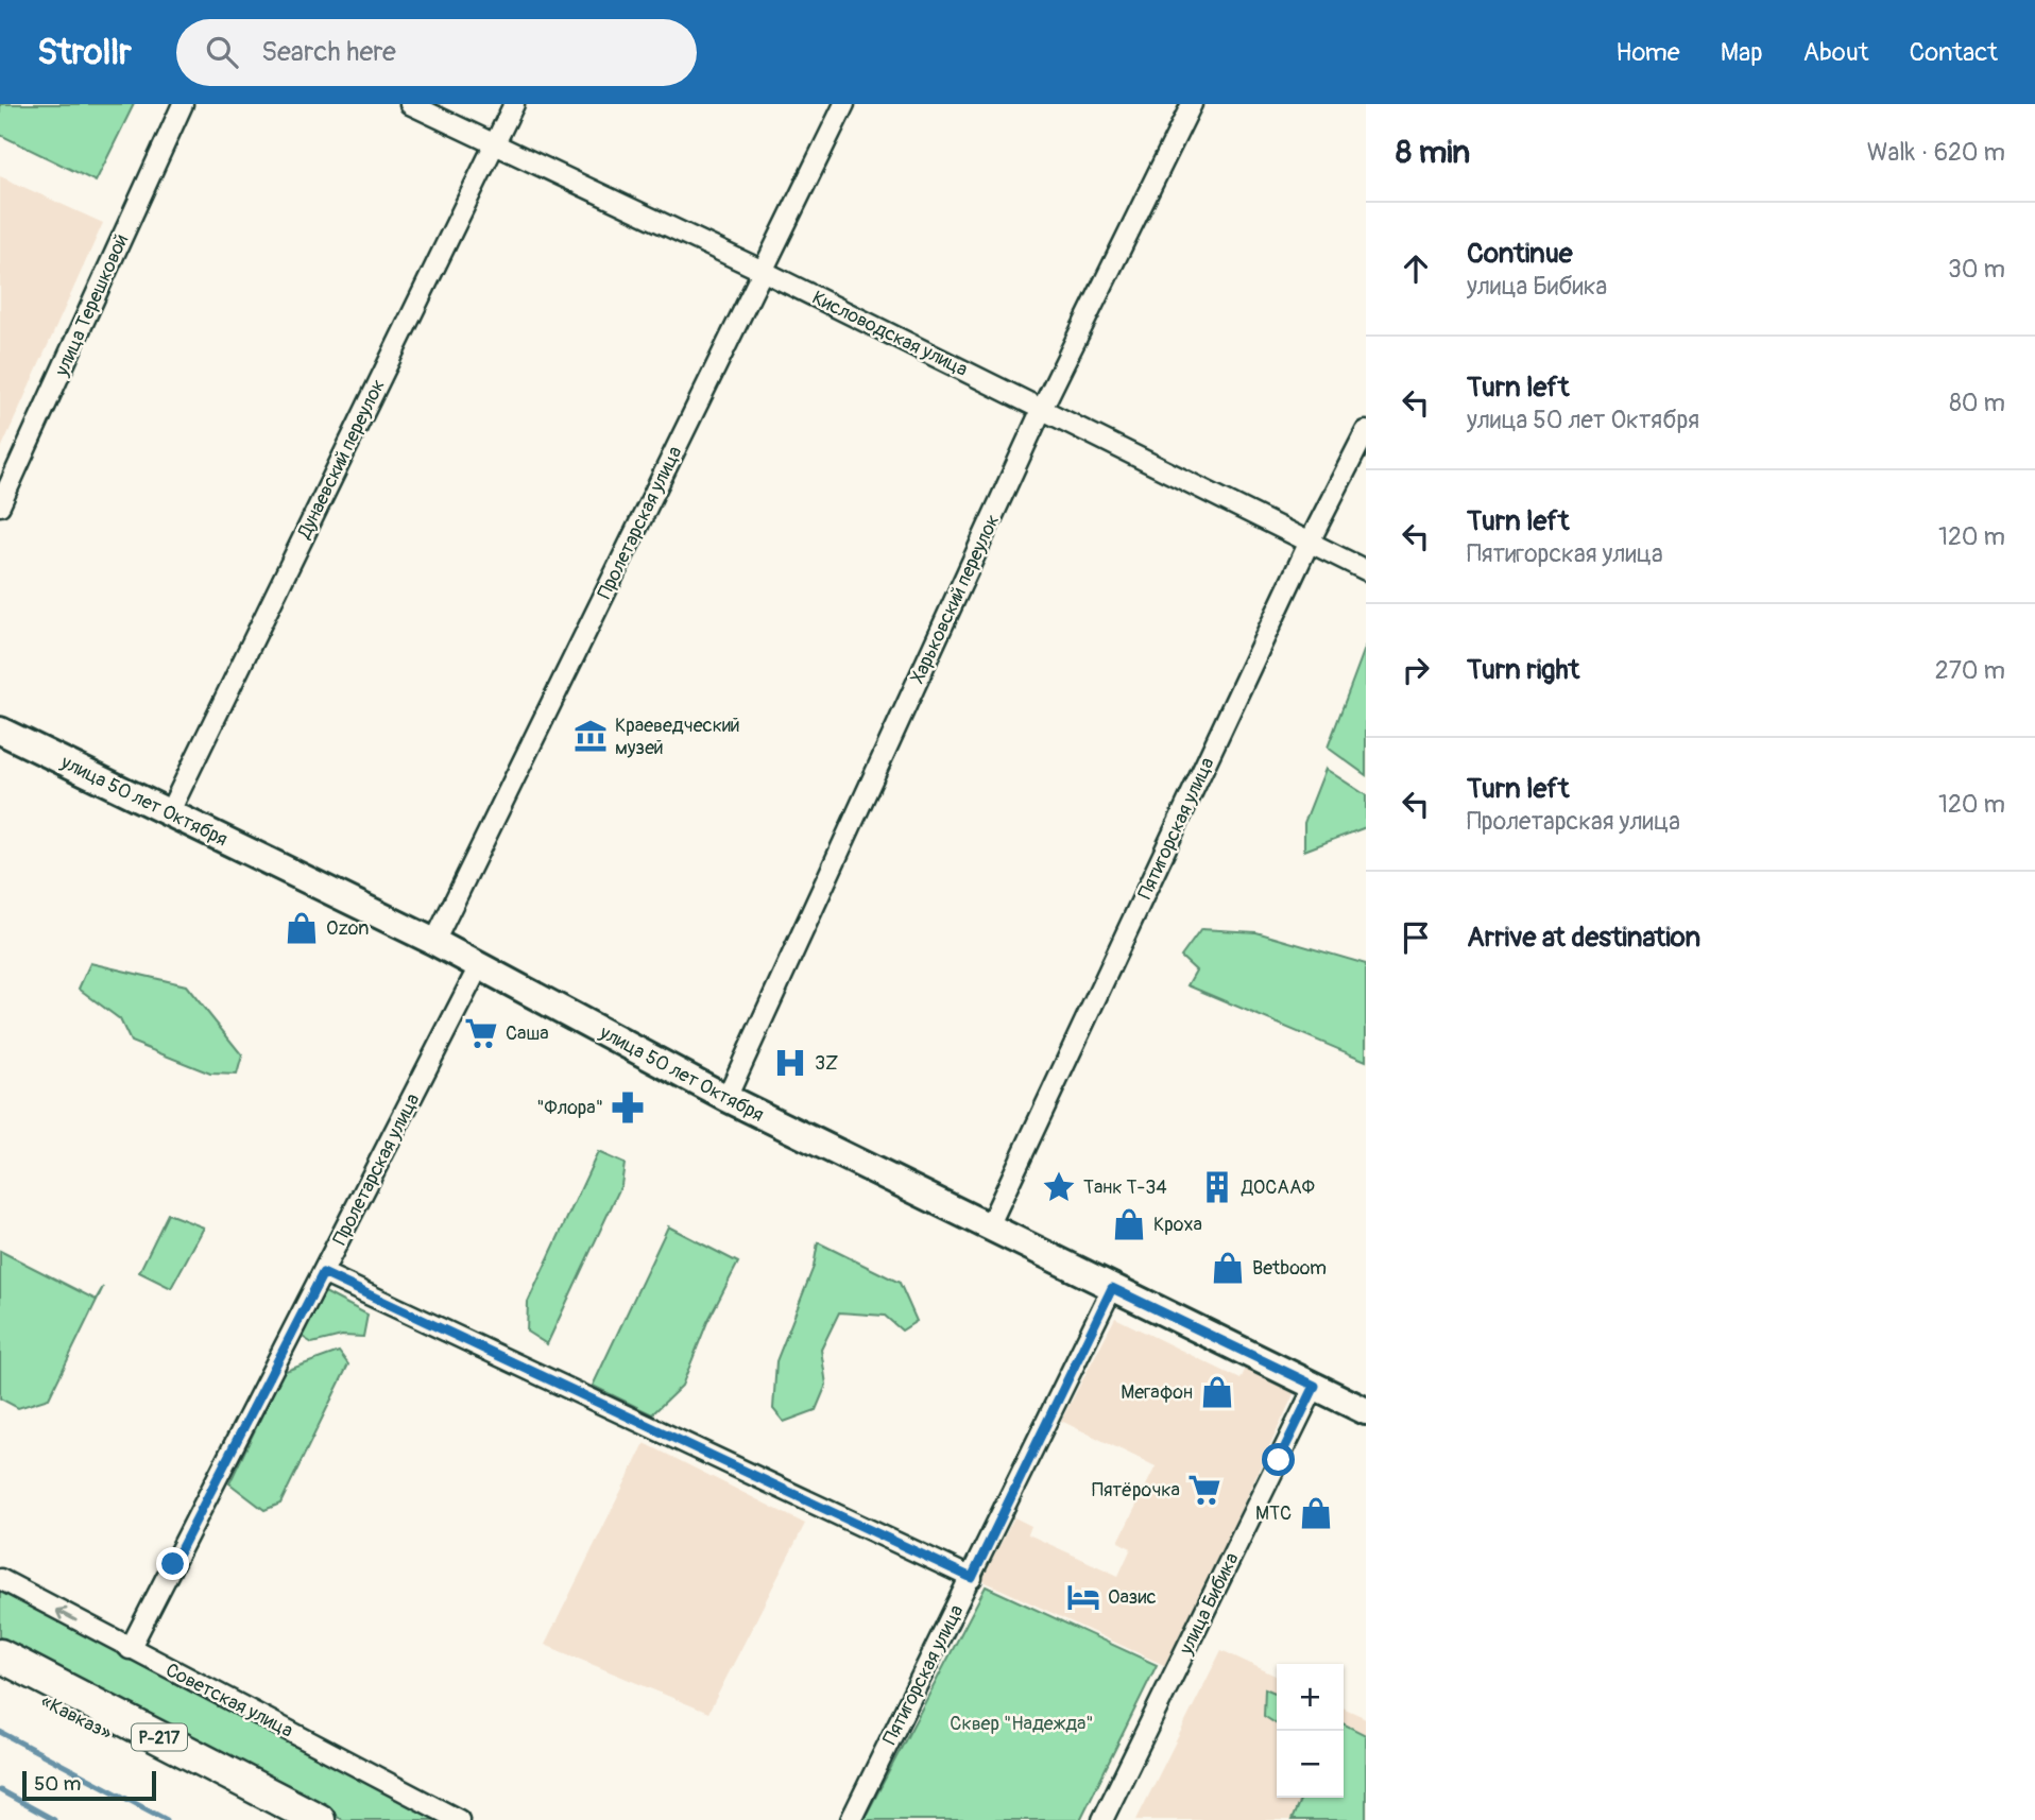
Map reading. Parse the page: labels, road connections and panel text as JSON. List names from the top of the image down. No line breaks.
{"streets":{"highway":["«Кавказ»","Р-217"],"main road":["улица 50 лет Октября"],"street":["улица Терешковой","Кисловодская улица","Дунаевский переулок","Пролетарская улица","Харьковский переулок","Пятигорская улица","улица Бибика","Советская улица"]},"crossings":[["Кисловодская улица","Дунаевский переулок"],["Кисловодская улица","Пролетарская улица"],["Кисловодская улица","Харьковский переулок"],["Кисловодская улица","Пятигорская улица"],["Дунаевский переулок","улица 50 лет Октября"],["Пролетарская улица","улица 50 лет Октября"],["Пролетарская улица","Советская улица"],["Харьковский переулок","улица 50 лет Октября"],["улица 50 лет Октября","Пятигорская улица"],["улица 50 лет Октября","улица Бибика"]],"parks":["Сквер \"Надежда\""],"places":{"museum":["Краеведческий музей"],"shop":["Ozon","Кроха","Betboom","Мегафон","МТС"],"supermarket":["Саша","Пятёрочка"],"hospital":["3Z"],"pharmacy":["\"Флора\""],"place":["Танк Т-34"],"building":["ДОСААФ"],"hotel":["Оазис"]},"scale_bar":"50 m","page":{"header":"Strollr","search":"Search here","nav":["Home","Map","About","Contact"],"heading":["8 min","Walk · 620 m"],"list":[["Continue","улица Бибика","30 m"],["Turn left","улица 50 лет Октября","80 m"],["Turn left","Пятигорская улица","120 m"],["Turn right","270 m"],["Turn left","Пролетарская улица","120 m"],"Arrive at destination"],"map_buttons":["+","−"],"scale":"50 m"}}
